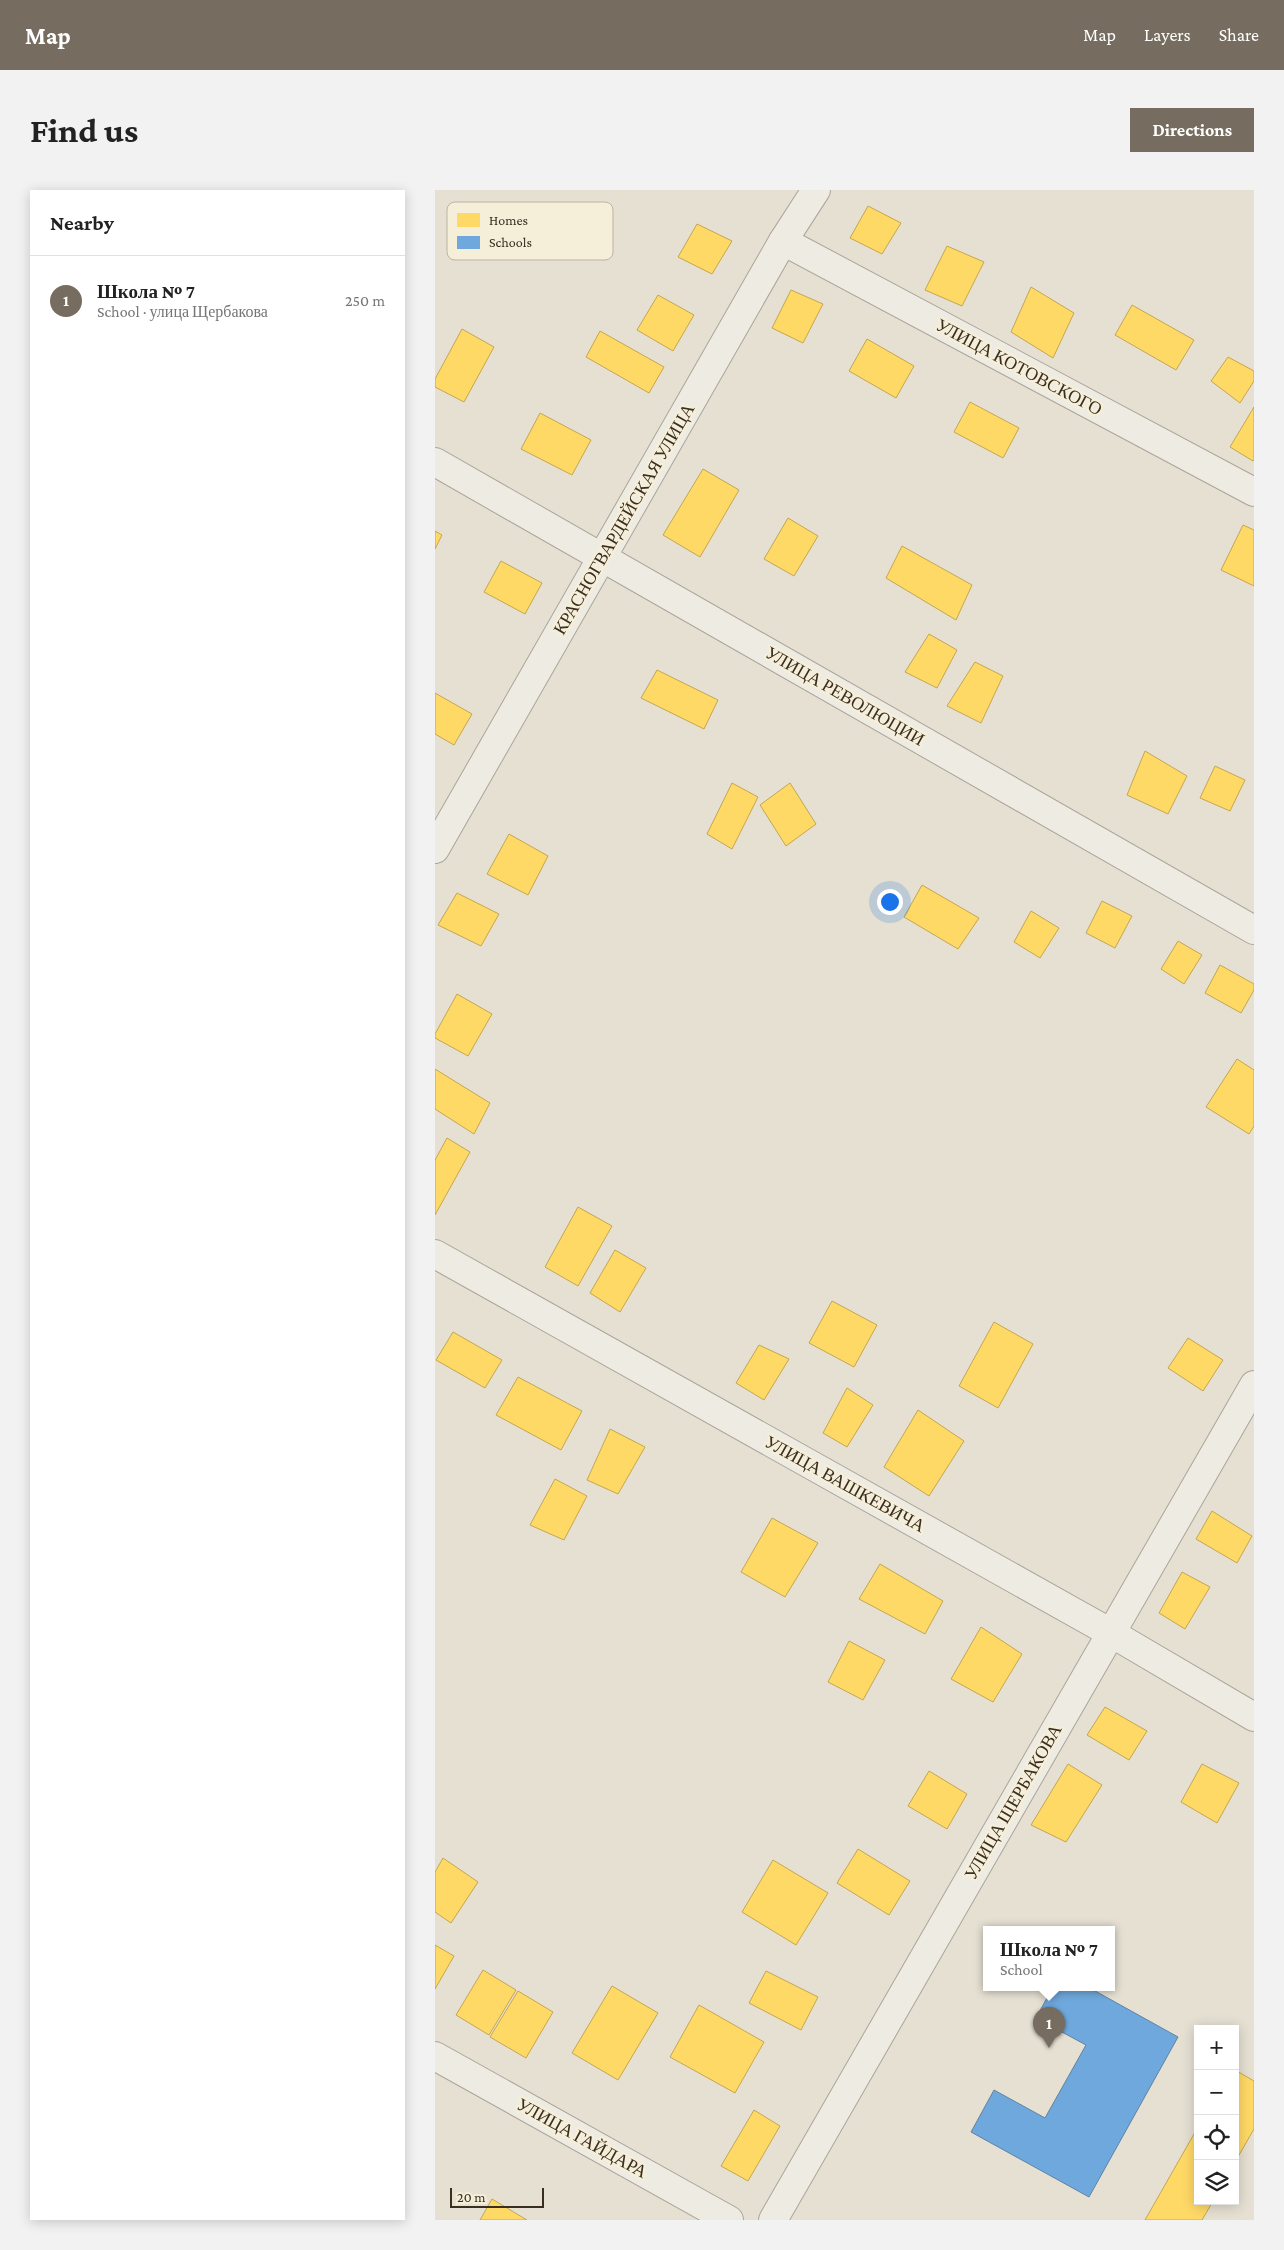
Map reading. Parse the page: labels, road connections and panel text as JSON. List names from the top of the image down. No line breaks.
{"streets":{"street":["УЛИЦА КОТОВСКОГО","КРАСНОГВАРДЕЙСКАЯ УЛИЦА","УЛИЦА РЕВОЛЮЦИИ","УЛИЦА ВАШКЕВИЧА","УЛИЦА ЩЕРБАКОВА","УЛИЦА ГАЙДАРА"]},"crossings":[["УЛИЦА КОТОВСКОГО","КРАСНОГВАРДЕЙСКАЯ УЛИЦА"],["КРАСНОГВАРДЕЙСКАЯ УЛИЦА","УЛИЦА РЕВОЛЮЦИИ"],["УЛИЦА ВАШКЕВИЧА","УЛИЦА ЩЕРБАКОВА"]],"legend":["Homes","Schools"],"scale_bar":"20 m","page":{"header":"Map","nav":["Map","Layers","Share"],"buttons":"Directions","title":"Find us","heading":"Nearby","list":[{"mark":"1","name":"Школа № 7","note":"School · улица Щербакова","value":"250 m"}],"popup":["Школа № 7","School"],"pins":"1","map_buttons":["+","−"],"scale":"20 m"}}
